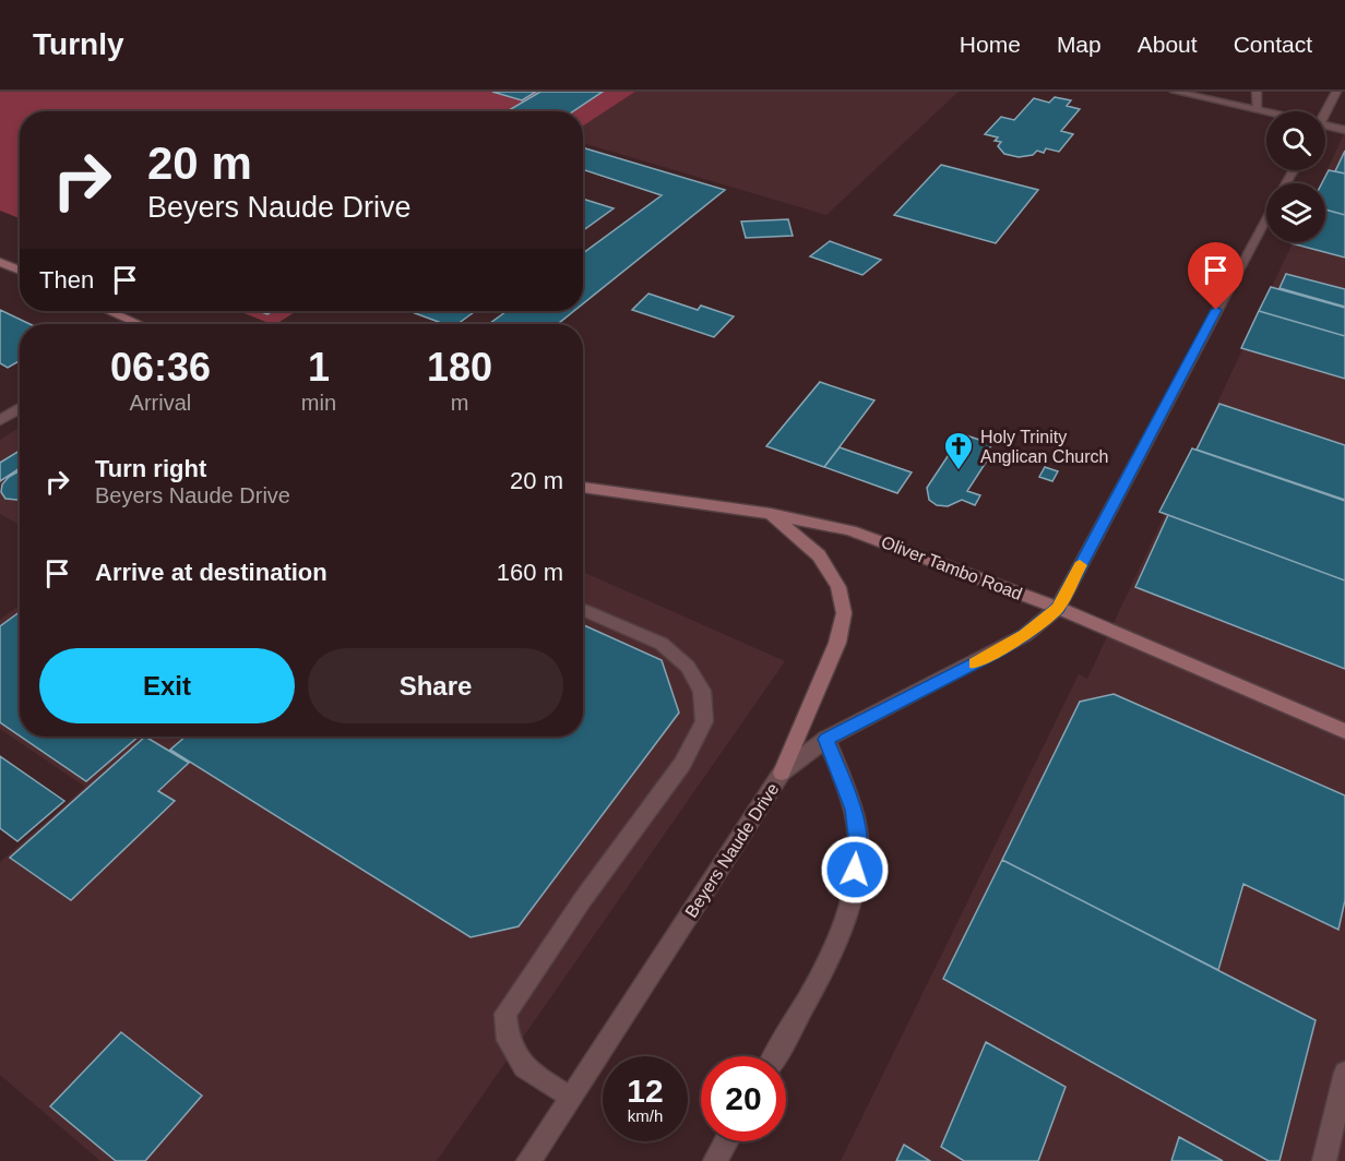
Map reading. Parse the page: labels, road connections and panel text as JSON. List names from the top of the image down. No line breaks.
{"streets":{"main road":["Oliver Tambo Road"],"street":["Beyers Naude Drive"]},"crossings":[["Oliver Tambo Road","Beyers Naude Drive"]],"places":{"church":["Holy Trinity Anglican Church"]},"page":{"header":"Turnly","nav":["Home","Map","About","Contact"],"turn":["20 m","Beyers Naude Drive"],"then":"Then","eta":["06:36","Arrival","1","min","180","m"],"list":[{"name":"Turn right","note":"Beyers Naude Drive","value":"20 m"},{"name":"Arrive at destination","value":"160 m"}],"buttons":["Exit","Share"],"speed":"12 km/h","limit":"20"}}
